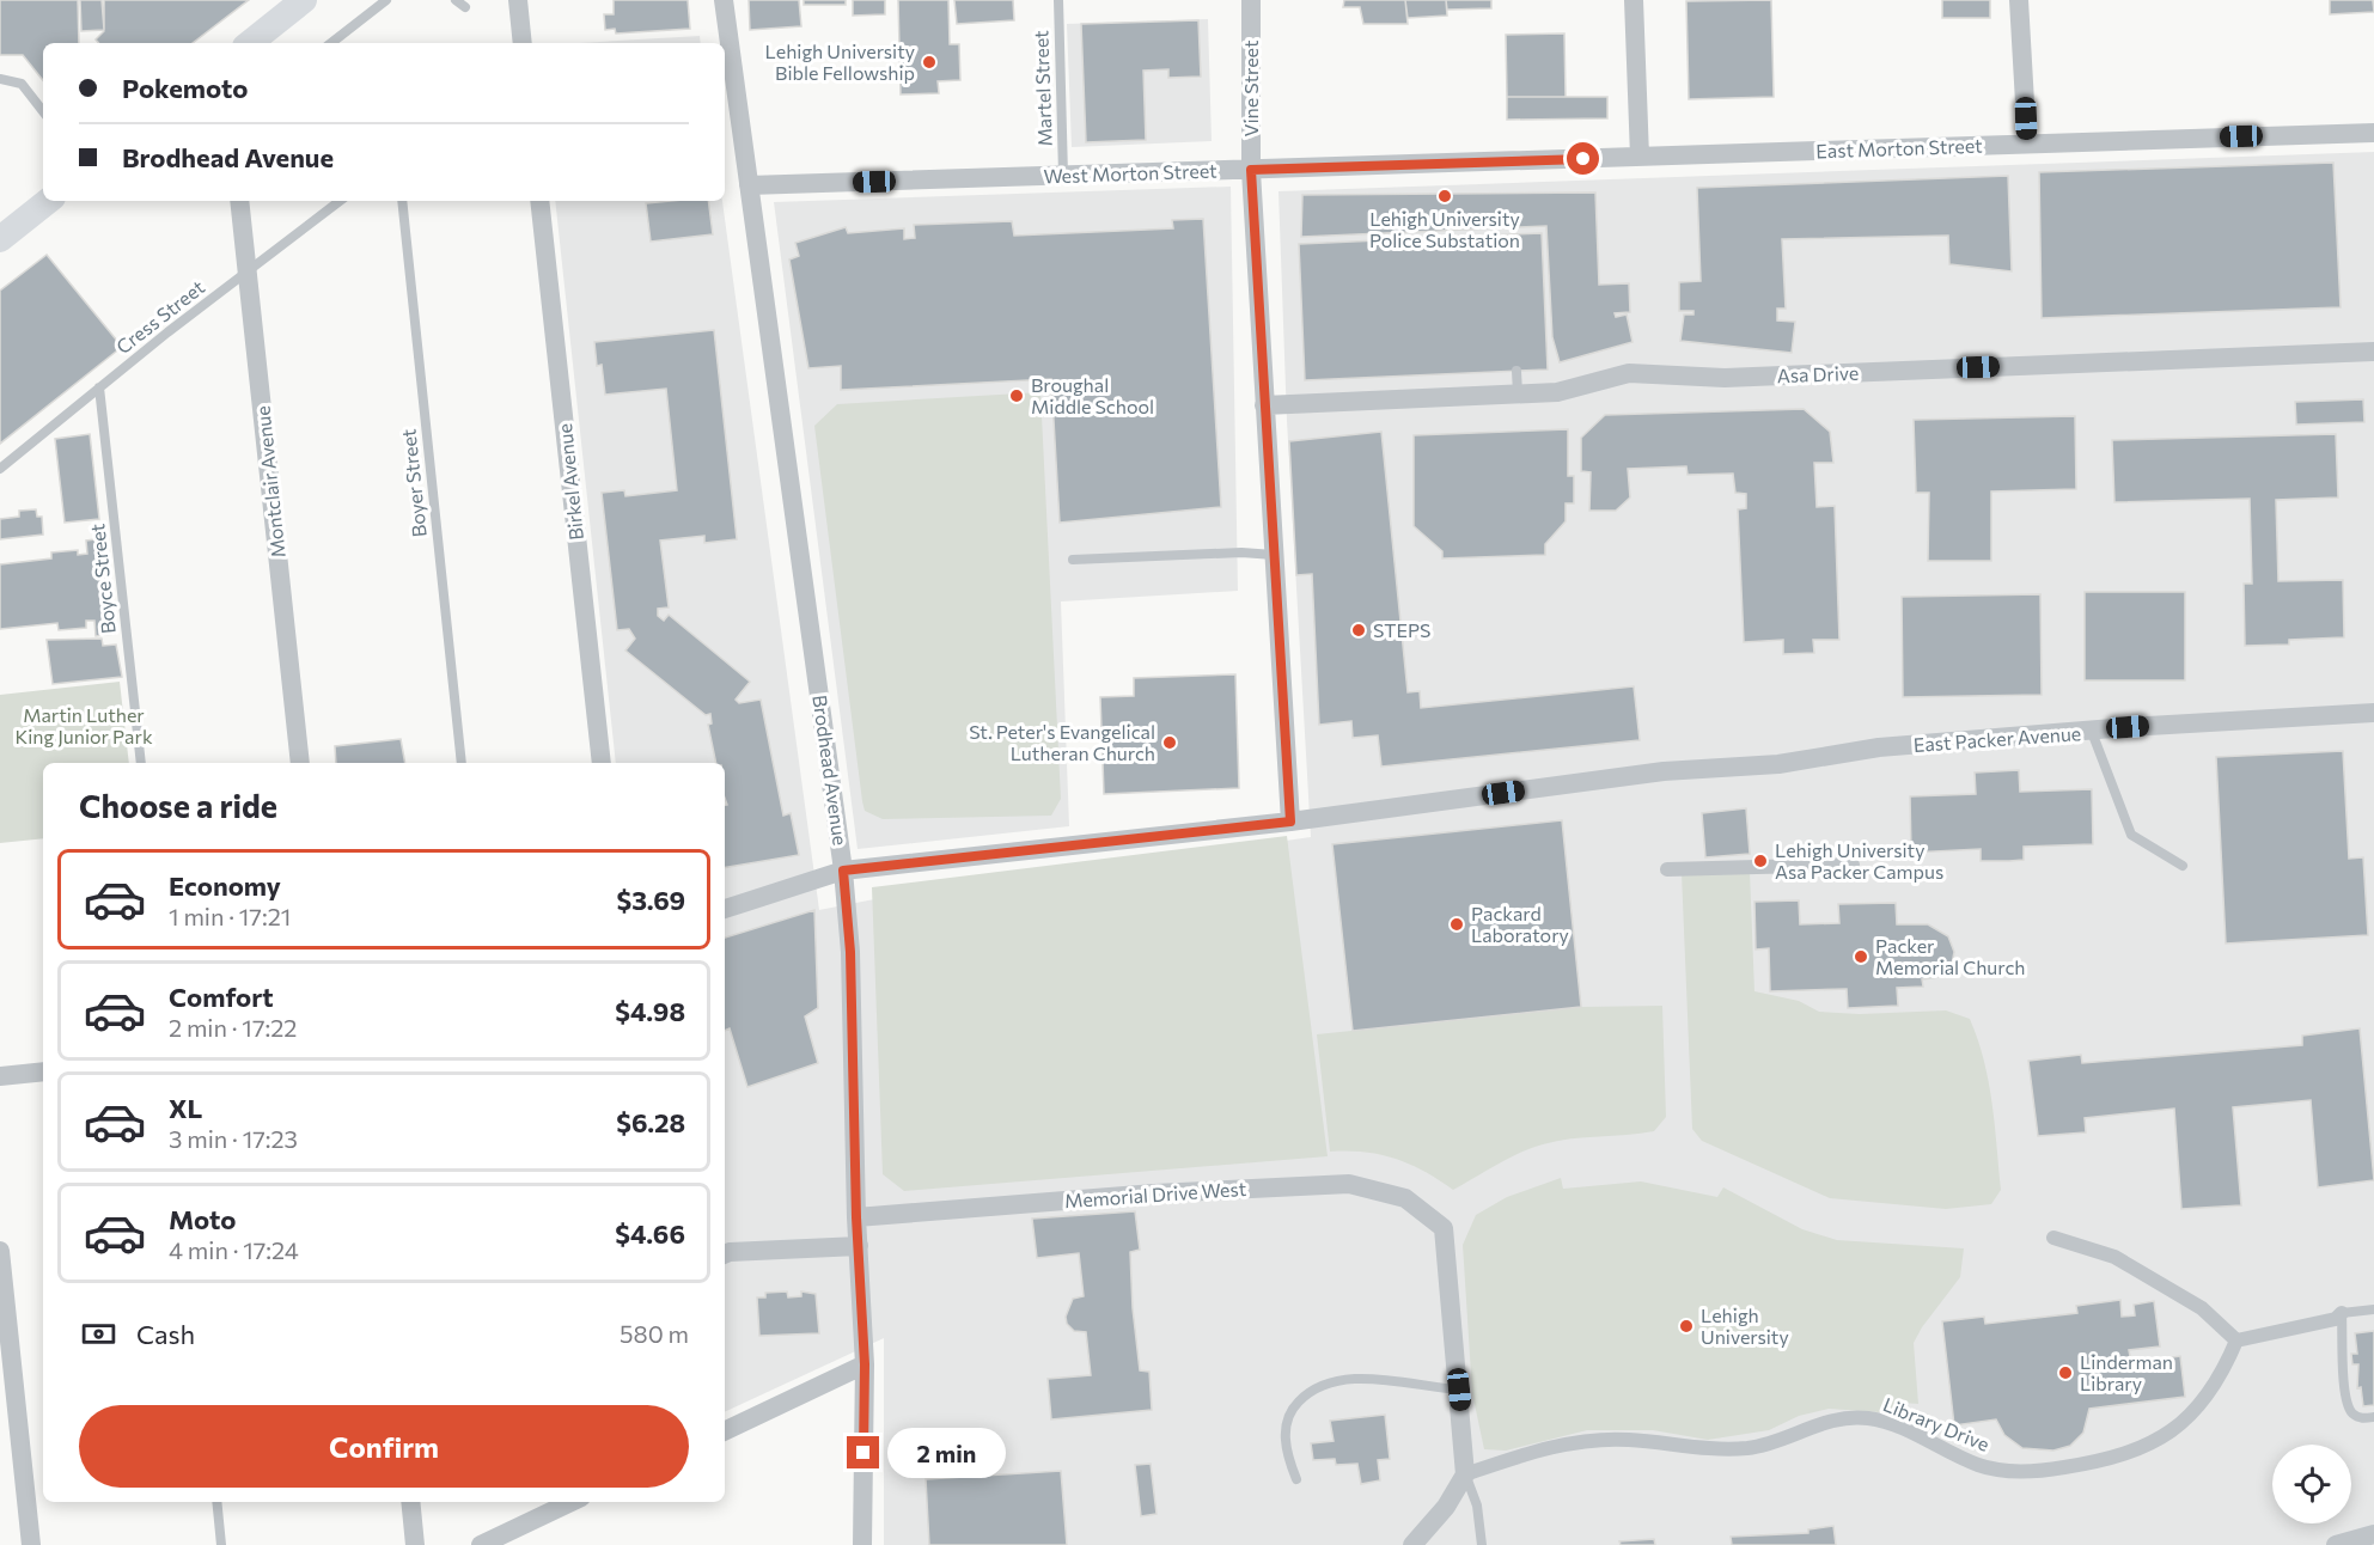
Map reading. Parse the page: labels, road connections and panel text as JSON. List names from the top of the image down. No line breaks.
{"streets":{"street":["Vine Street","East Morton Street","West Morton Street","Asa Drive","Montclair Avenue","Birkel Avenue","East Packer Avenue","Brodhead Avenue","Memorial Drive West","Library Drive"],"lane":["Martel Street","Cress Street","Boyer Street","Boyce Street"]},"crossings":[["Martel Street","West Morton Street"],["Vine Street","West Morton Street"],["Vine Street","Asa Drive"],["Vine Street","East Packer Avenue"],["East Morton Street","West Morton Street"],["West Morton Street","Brodhead Avenue"],["Cress Street","Montclair Avenue"],["Cress Street","Boyce Street"],["East Packer Avenue","Brodhead Avenue"],["Brodhead Avenue","Memorial Drive West"]],"parks":["Martin Luther King Junior Park"],"places":["Lehigh University Bible Fellowship","Lehigh University Police Substation","Broughal Middle School","STEPS","St. Peter's Evangelical Lutheran Church","Lehigh University Asa Packer Campus","Packard Laboratory","Packer Memorial Church","Lehigh University","Linderman Library"],"page":{"banner":["Pokemoto","Brodhead Avenue"],"heading":"Choose a ride","list":[{"name":"Economy","note":"1 min · 17:21","value":"$3.69"},{"name":"Comfort","note":"2 min · 17:22","value":"$4.98"},{"name":"XL","note":"3 min · 17:23","value":"$6.28"},{"name":"Moto","note":"4 min · 17:24","value":"$4.66"}],"pay":["Cash","580 m"],"buttons":"Confirm","bubble":"2 min"}}
